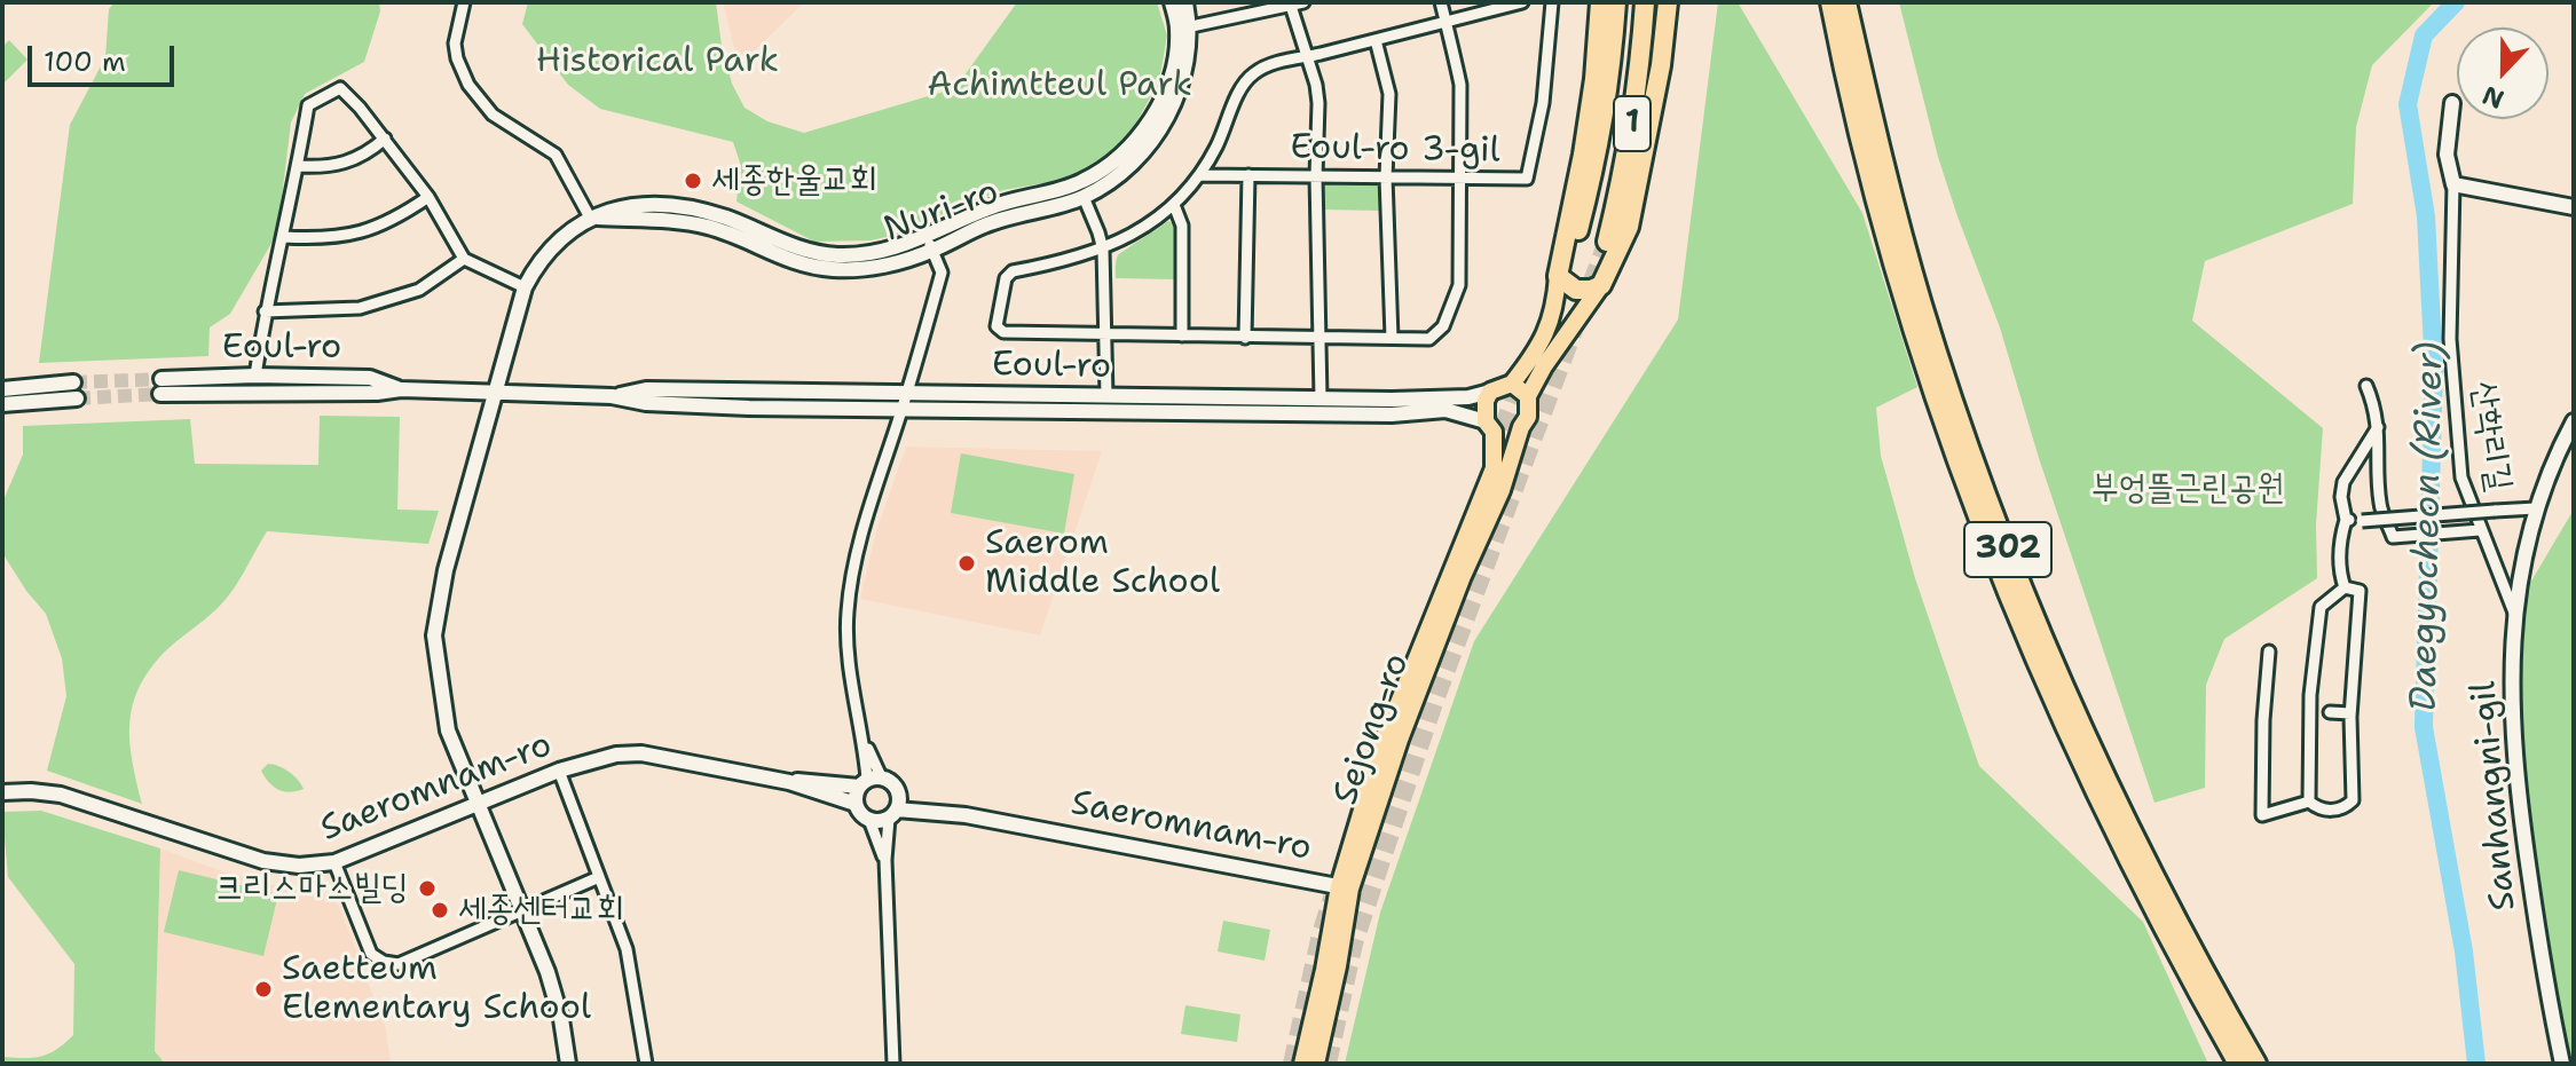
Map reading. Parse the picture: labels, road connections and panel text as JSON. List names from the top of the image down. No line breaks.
{"streets":{"highway":["1","302"],"main road":["Sejong-ro"],"street":["Eoul-ro 3-gil","Nuri-ro","Eoul-ro","산학리길","Saeromnam-ro","Sanhangni-gil"]},"crossings":[["Nuri-ro","Eoul-ro"],["Nuri-ro","Saeromnam-ro"],["Eoul-ro","Sejong-ro"],["산학리길","Sanhangni-gil"],["Sejong-ro","Saeromnam-ro"]],"water":["Daegyocheon (River)"],"parks":["Historical Park","Achimtteul Park","부엉뜰근린공원"],"places":["세종한울교회","Saerom Middle School","크리스마스빌딩","세종센터교회","Saetteum Elementary School"],"scale_bar":"100 m","north":"bottom"}
